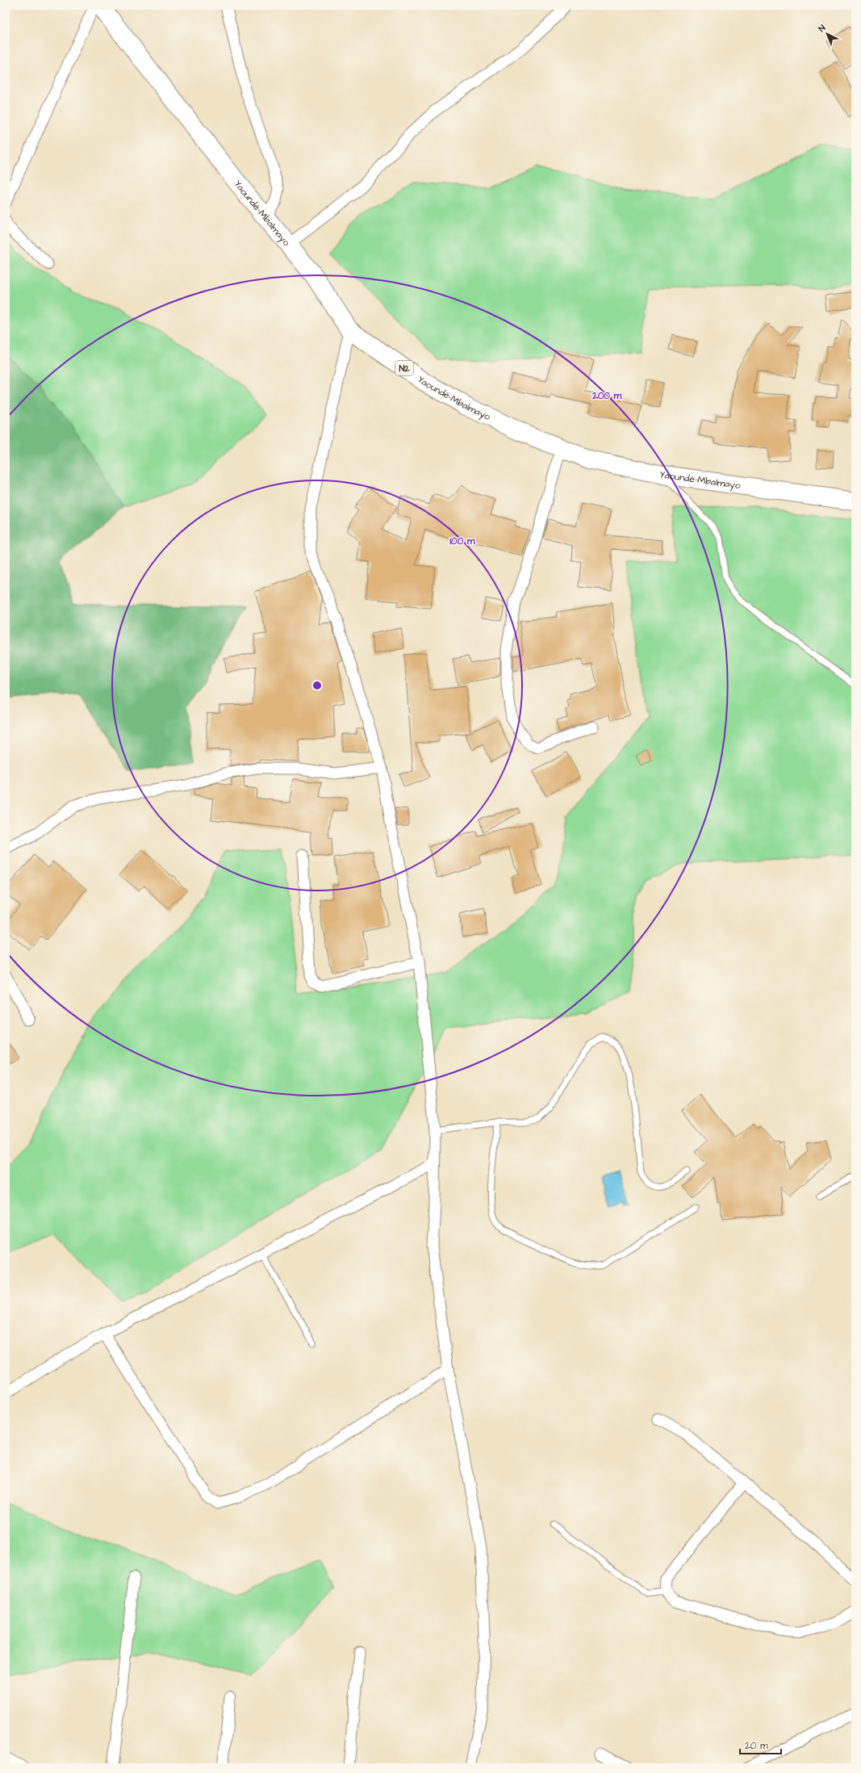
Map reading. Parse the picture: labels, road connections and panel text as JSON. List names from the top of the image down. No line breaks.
{"streets":{"highway":["Yaoundé-Mbalmayo","N2"]},"scale_bar":"20 m","north":"top left","rings":["200 m","100 m"]}
